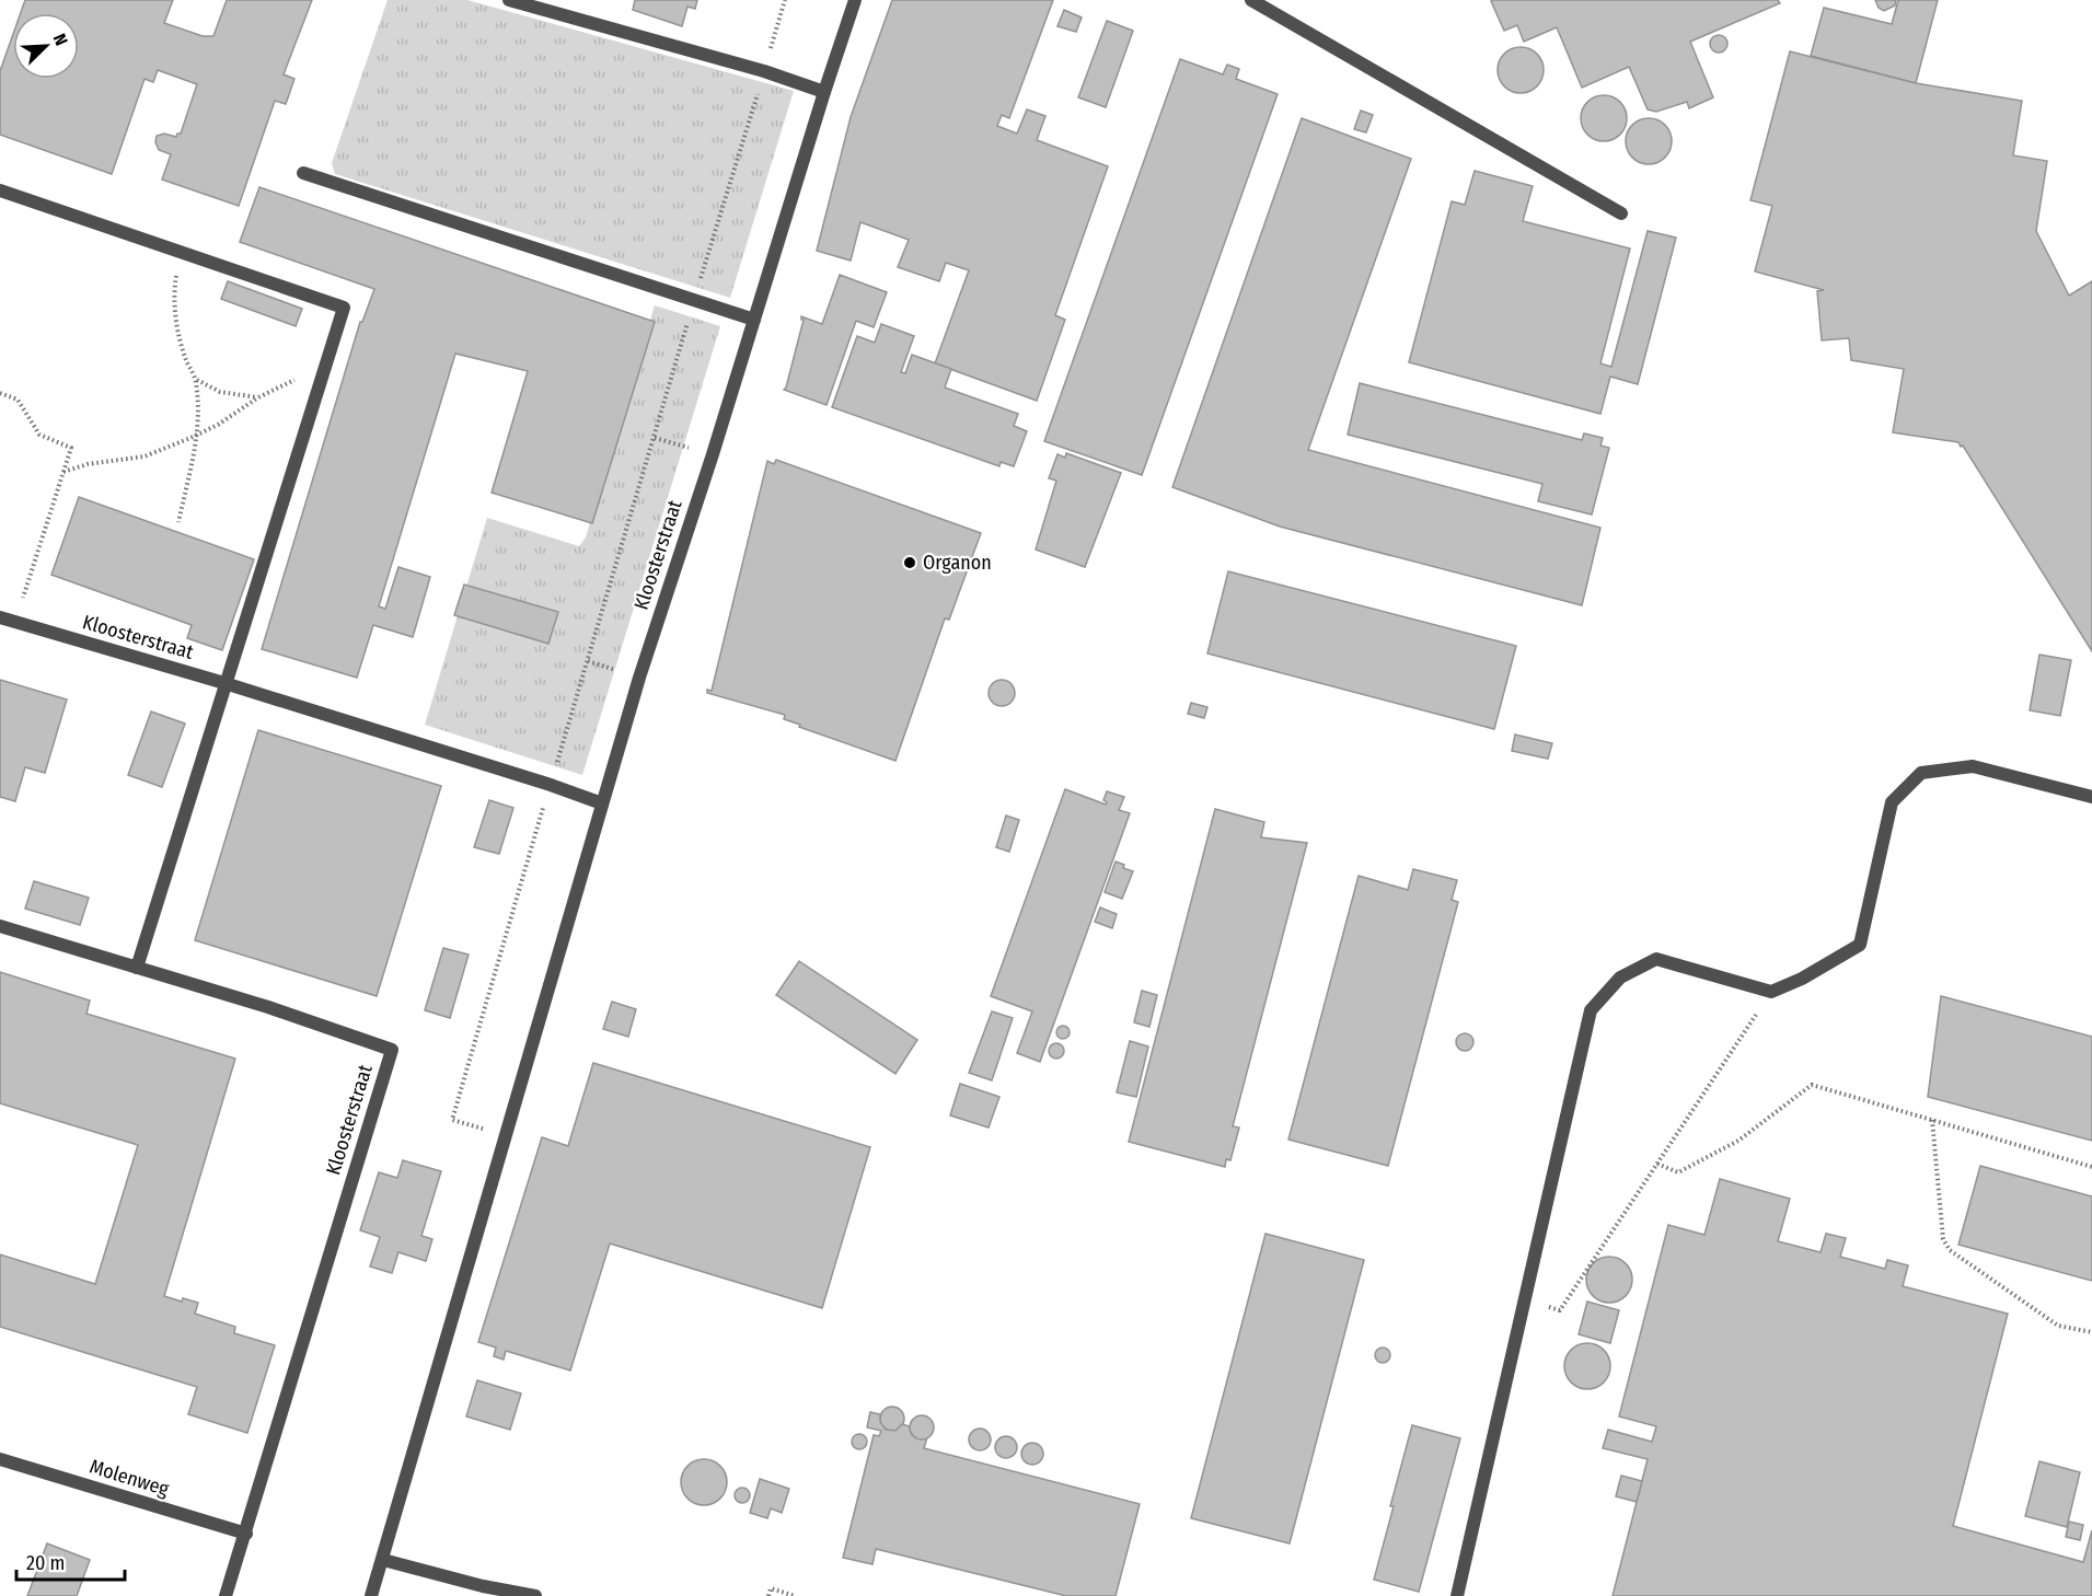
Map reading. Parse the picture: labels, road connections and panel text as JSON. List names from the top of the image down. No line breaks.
{"streets":{"lane":["Kloosterstraat","Molenweg"]},"crossings":[["Kloosterstraat","Molenweg"]],"places":["Organon"],"scale_bar":"20 m","north":"top right"}
